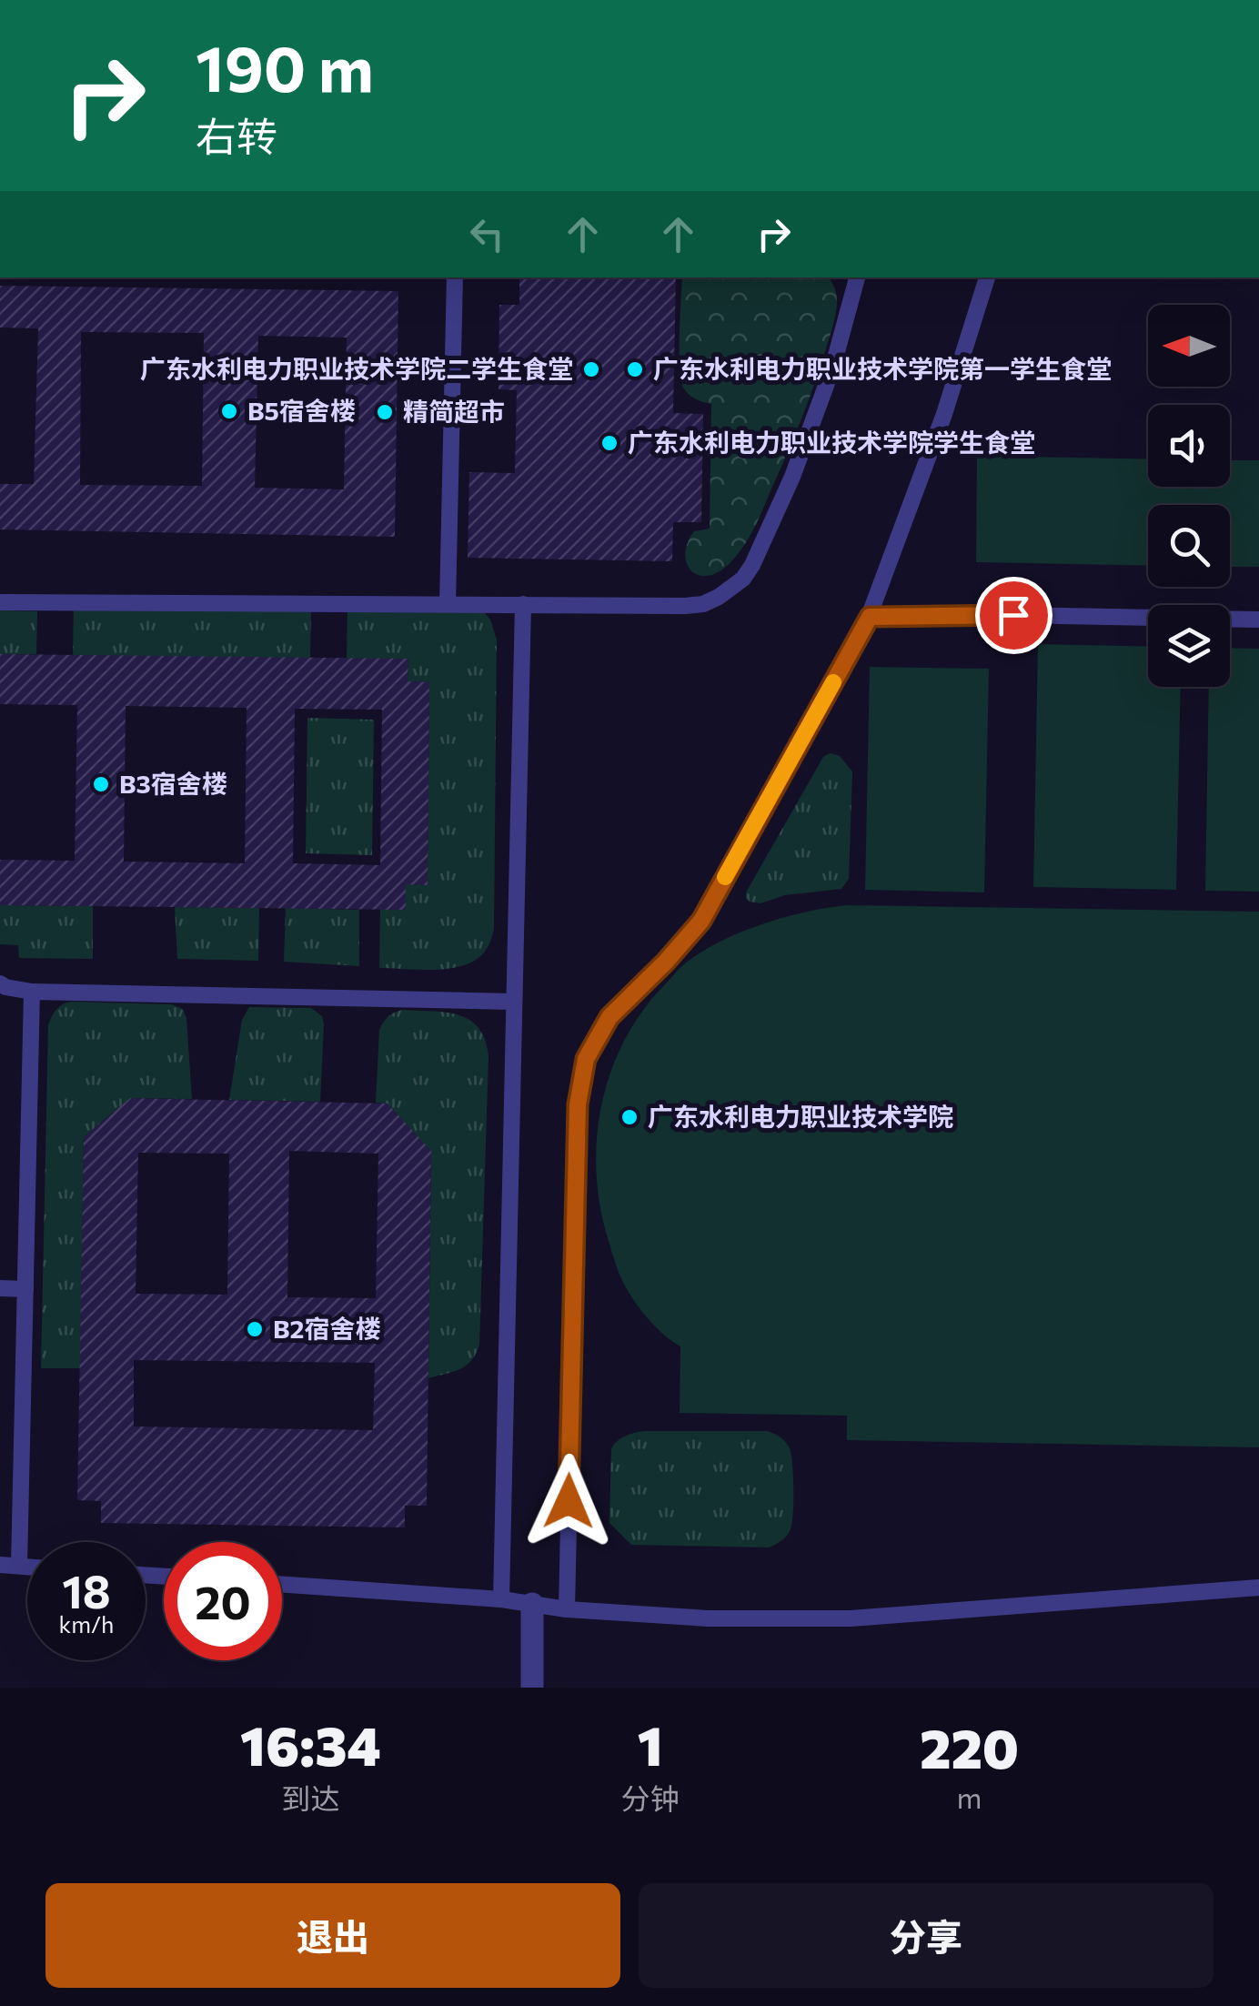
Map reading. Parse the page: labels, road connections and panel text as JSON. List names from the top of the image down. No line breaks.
{"places":["广东水利电力职业技术学院二学生食堂","广东水利电力职业技术学院第一学生食堂","B5宿舍楼","精简超市","广东水利电力职业技术学院学生食堂","B3宿舍楼","广东水利电力职业技术学院","B2宿舍楼"],"north":"left","page":{"turn":["190 m","右转"],"speed":"18 km/h","limit":"20","eta":["16:34","到达","1","分钟","220","m"],"buttons":["退出","分享"]}}
